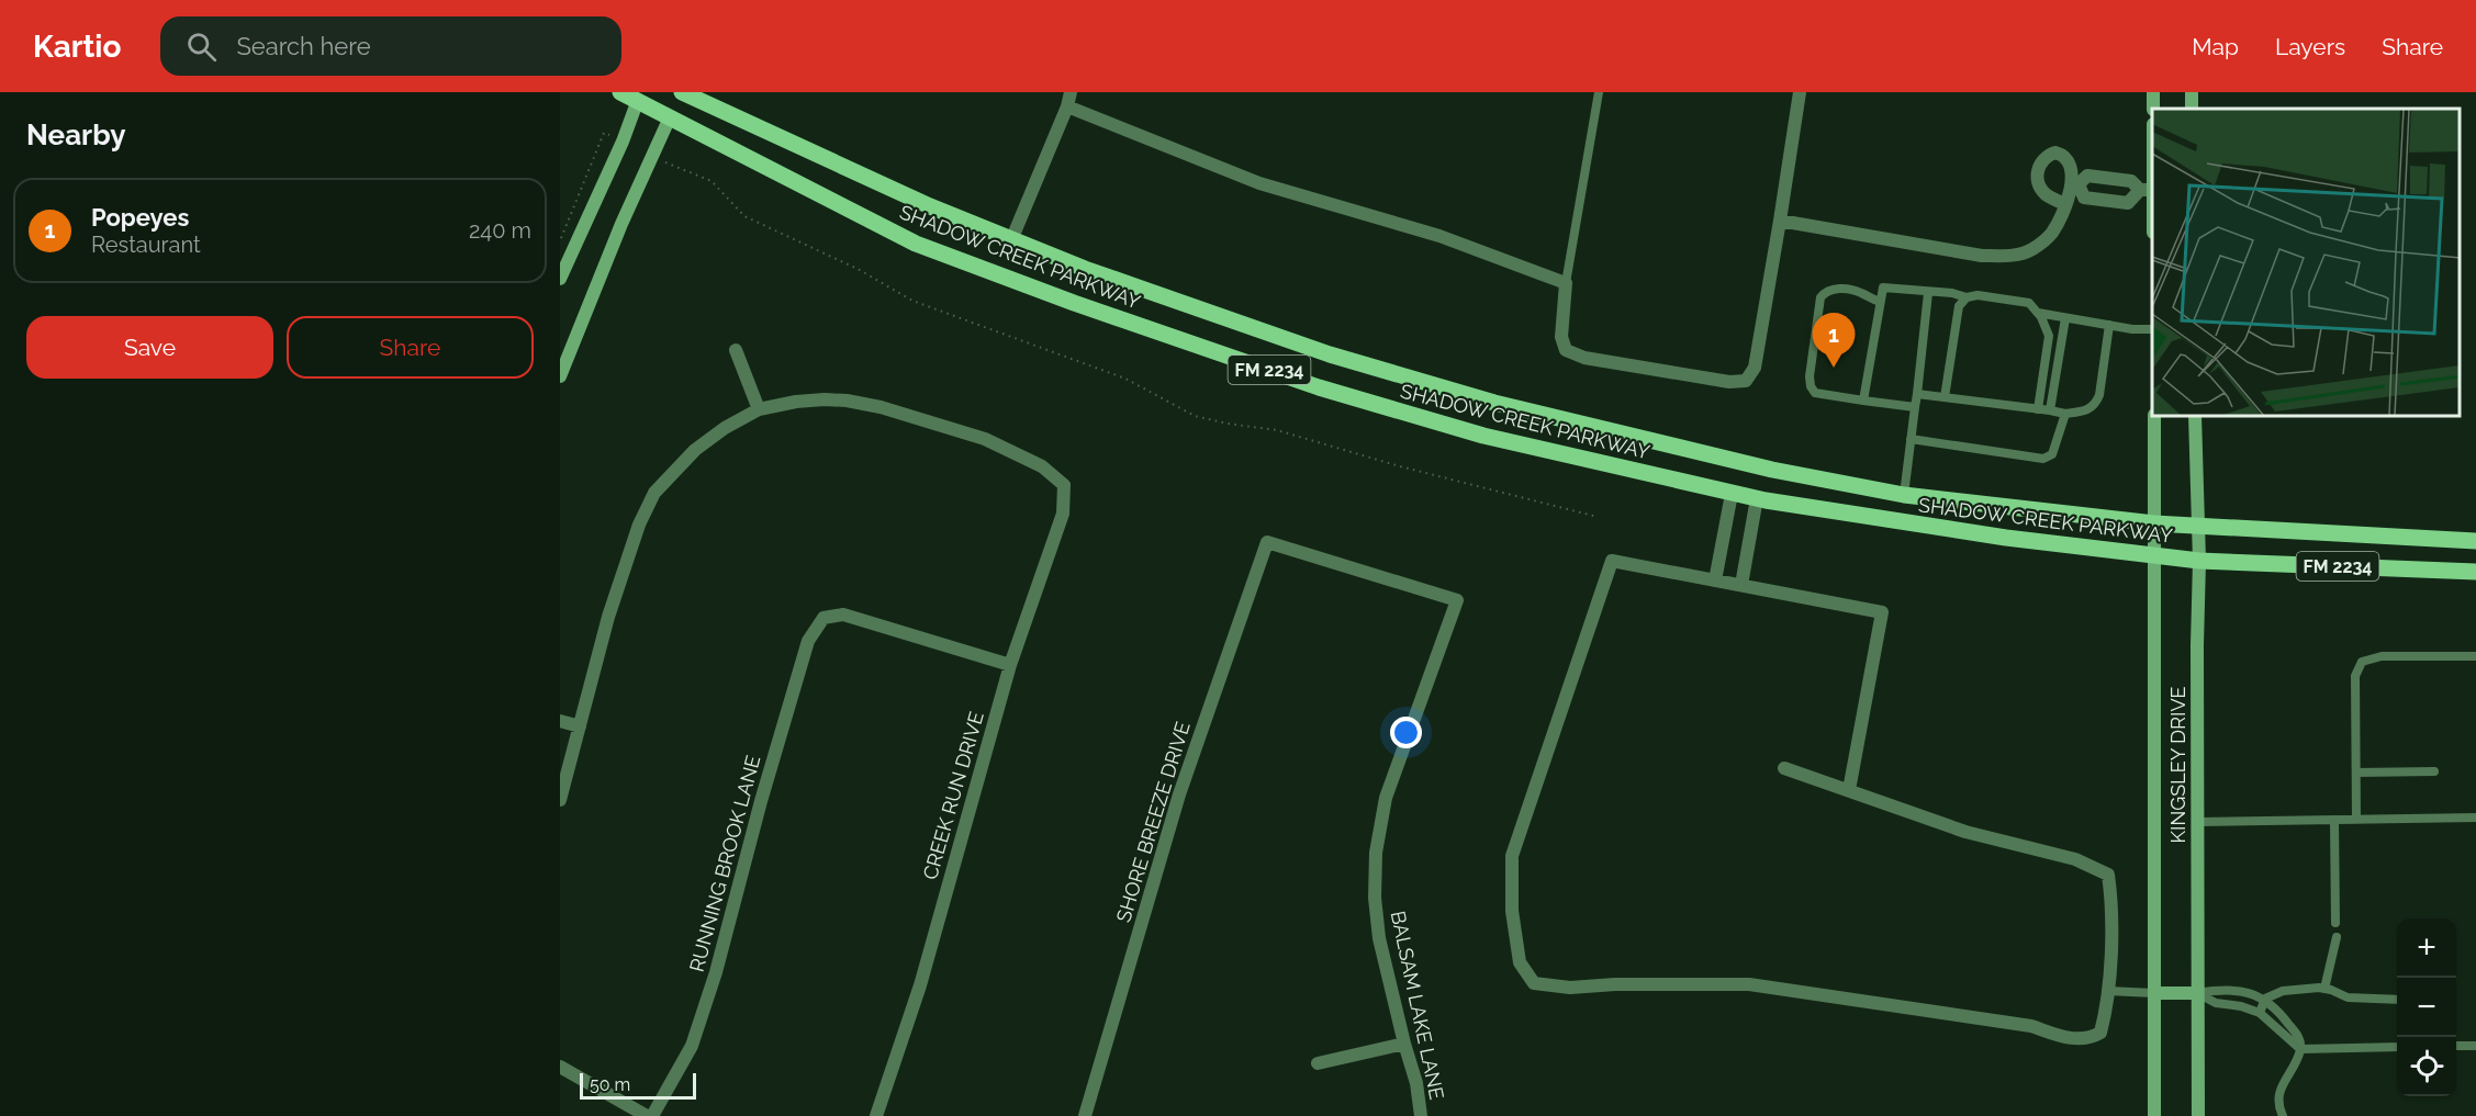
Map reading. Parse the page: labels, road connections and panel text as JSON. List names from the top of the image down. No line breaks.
{"streets":{"main road":["SHADOW CREEK PARKWAY","FM 2234","KINGSLEY DRIVE"],"street":["CREEK RUN DRIVE","SHORE BREEZE DRIVE","RUNNING BROOK LANE","BALSAM LAKE LANE"]},"crossings":[["SHADOW CREEK PARKWAY","KINGSLEY DRIVE"],["CREEK RUN DRIVE","RUNNING BROOK LANE"],["SHORE BREEZE DRIVE","BALSAM LAKE LANE"]],"scale_bar":"50 m","page":{"header":"Kartio","search":"Search here","nav":["Map","Layers","Share"],"heading":"Nearby","list":[{"mark":"1","name":"Popeyes","note":"Restaurant","value":"240 m"}],"buttons":["Save","Share"],"pins":"1","map_buttons":["+","−"],"scale":"50 m"}}
